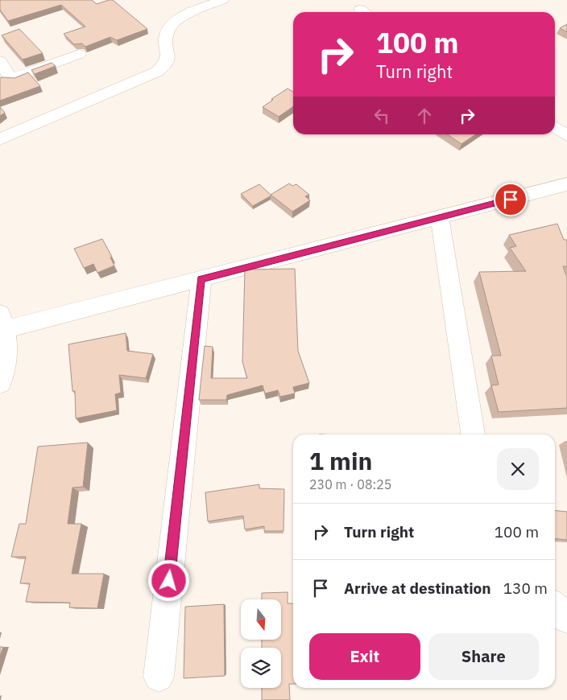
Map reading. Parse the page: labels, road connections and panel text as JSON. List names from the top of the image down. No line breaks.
{"north":"bottom","page":{"turn":["100 m","Turn right"],"heading":["1 min","230 m · 08:25"],"list":[{"name":"Turn right","value":"100 m"},{"name":"Arrive at destination","value":"130 m"}],"buttons":["Exit","Share"]}}
